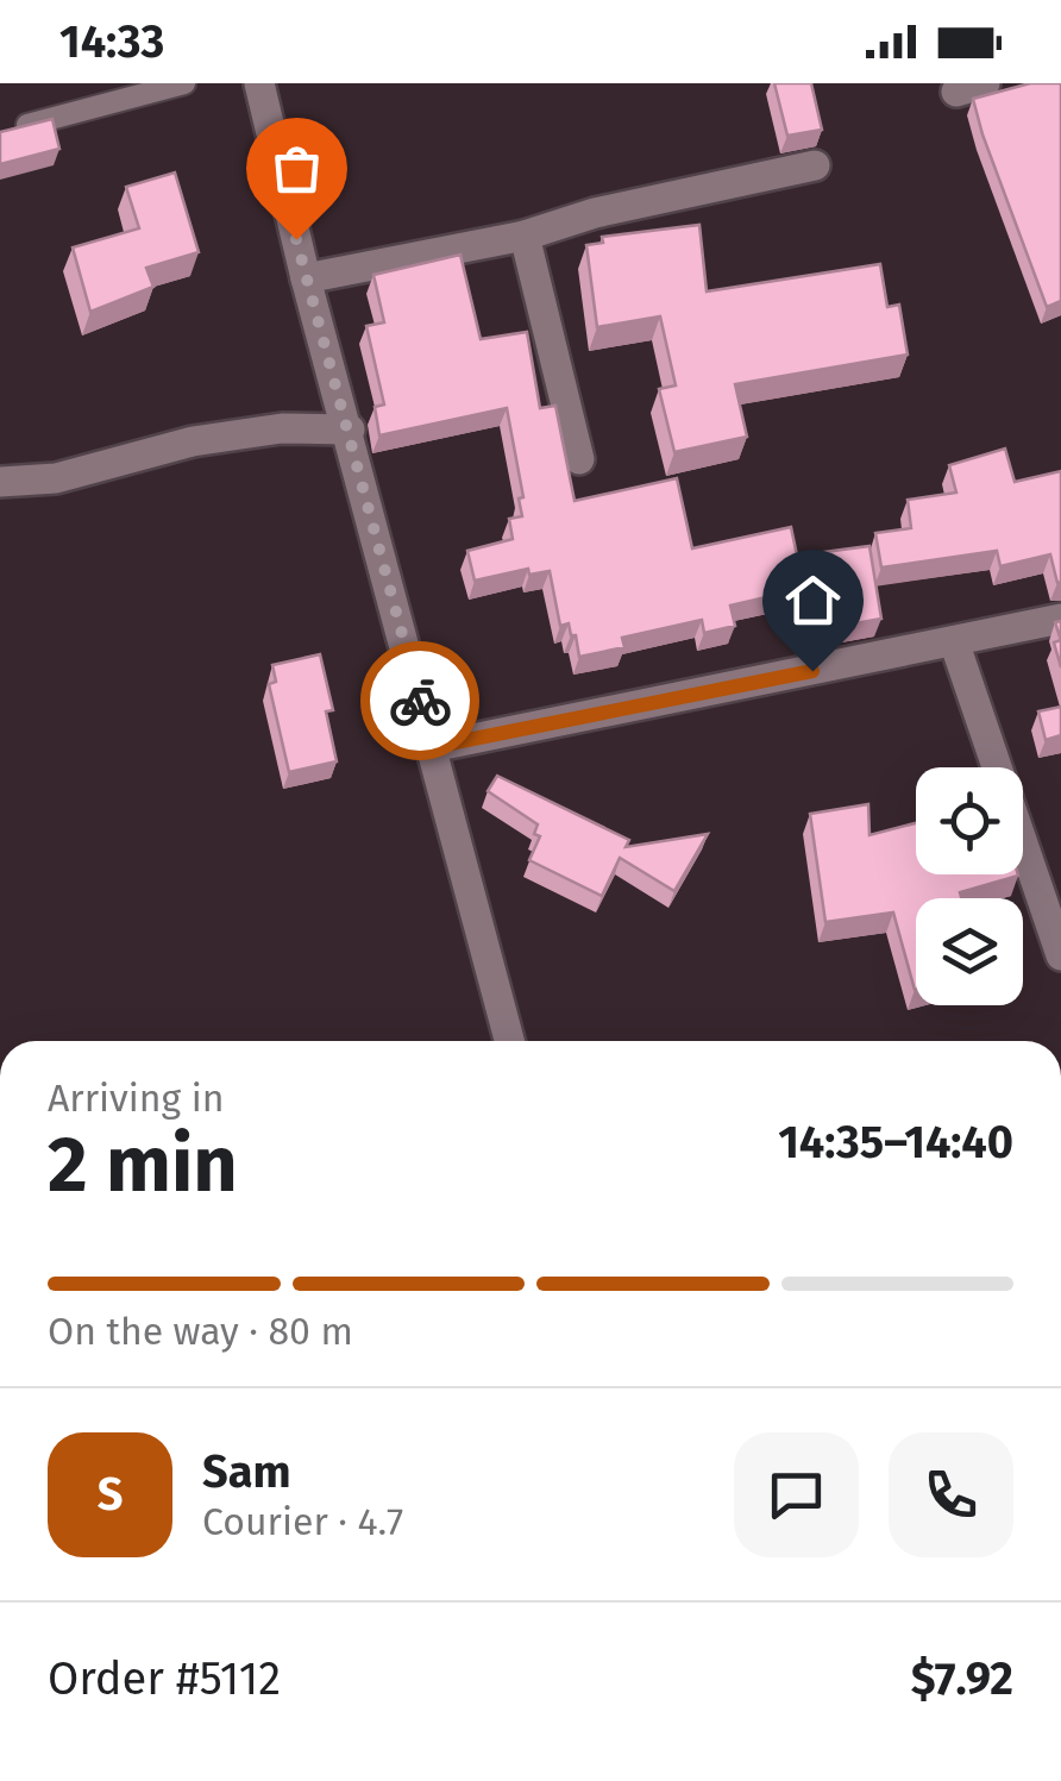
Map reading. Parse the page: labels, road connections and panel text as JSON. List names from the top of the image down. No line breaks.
{"page":{"status":"14:33","heading":["2 min","Arriving in","14:35–14:40"],"panel":["Sam","Courier · 4.7","Order #5112","$7.92"],"bar":"On the way · 80 m","round":"S"}}
